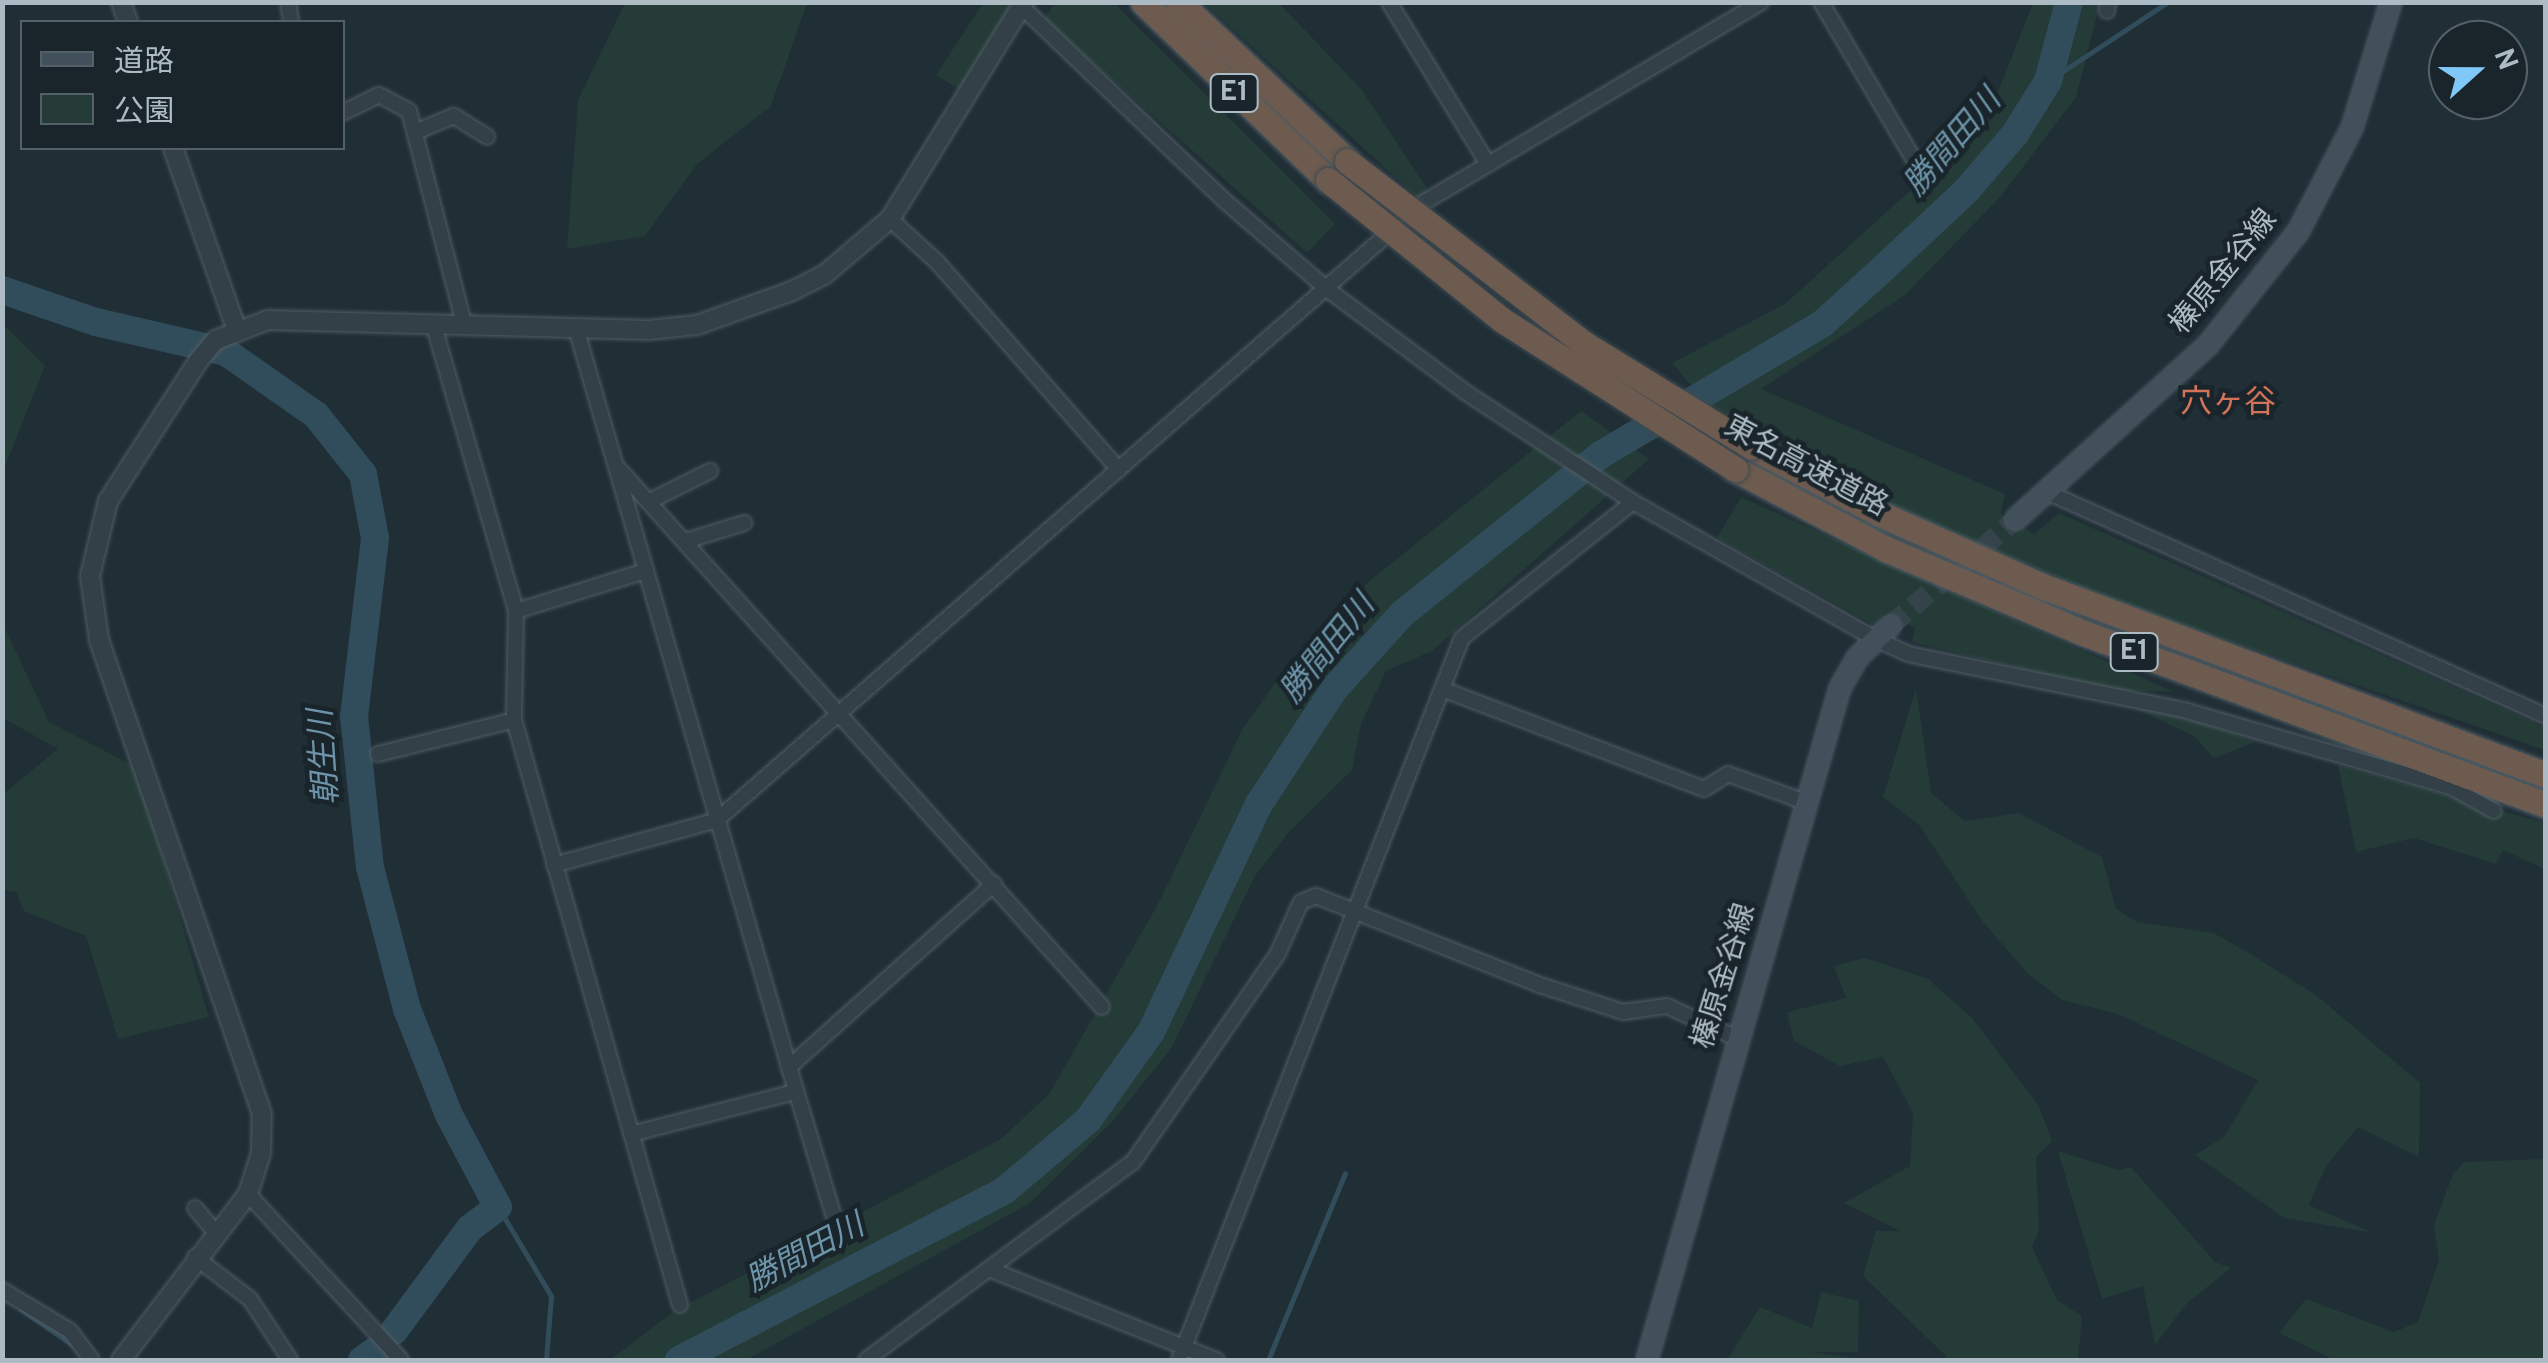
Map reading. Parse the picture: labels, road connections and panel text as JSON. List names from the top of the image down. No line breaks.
{"streets":{"highway":["E1","東名高速道路"],"main road":["榛原金谷線"]},"districts":["穴ヶ谷"],"water":["勝間田川","朝生川"],"legend":["道路","公園"],"north":"right"}
